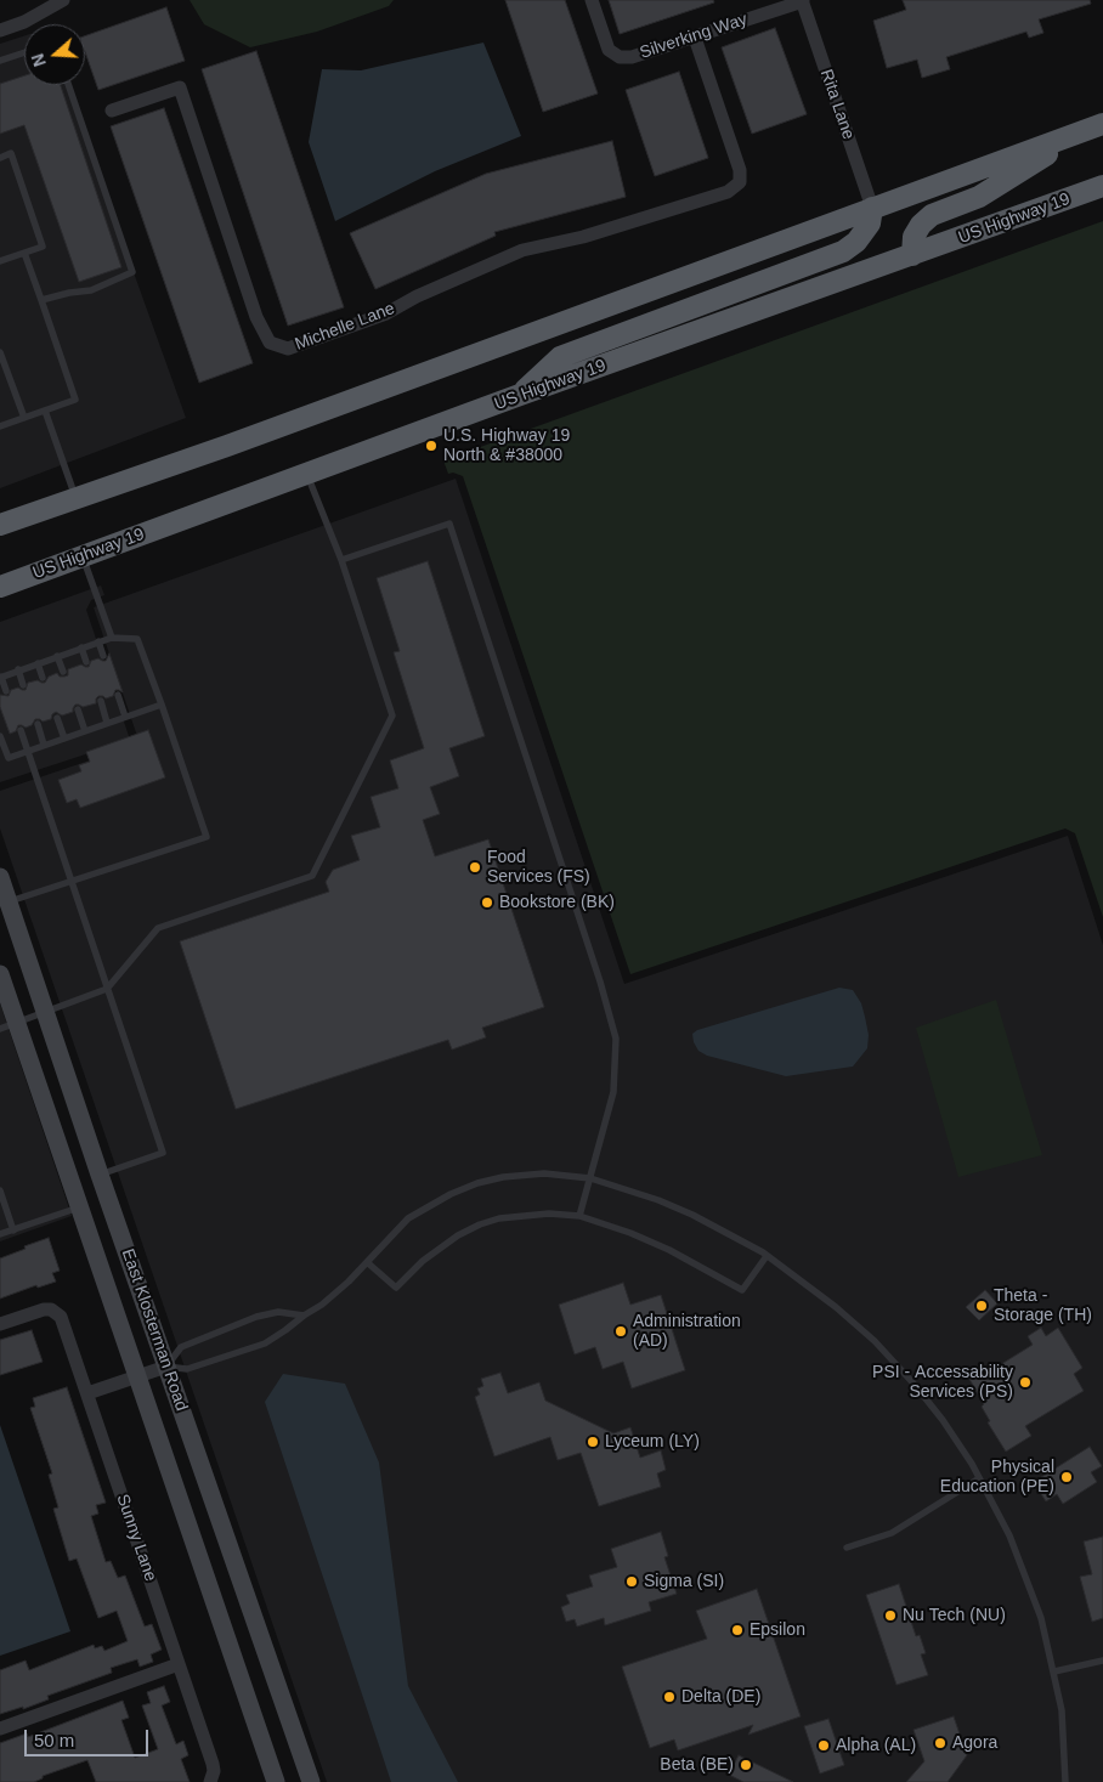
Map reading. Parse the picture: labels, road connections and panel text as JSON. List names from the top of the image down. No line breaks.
{"streets":{"highway":["US Highway 19"],"main road":["East Klosterman Road"],"street":["Silverking Way","Rita Lane","Michelle Lane","Sunny Lane"]},"crossings":[["Silverking Way","Rita Lane"],["Silverking Way","Michelle Lane"]],"places":["U.S. Highway 19 North & #38000","Food Services (FS)","Bookstore (BK)","Theta - Storage (TH)","Administration (AD)","PSI - Accessability Services (PS)","Lyceum (LY)","Physical Education (PE)","Sigma (SI)","Nu Tech (NU)","Epsilon","Delta (DE)","Agora","Alpha (AL)","Beta (BE)"],"scale_bar":"50 m","north":"left"}
